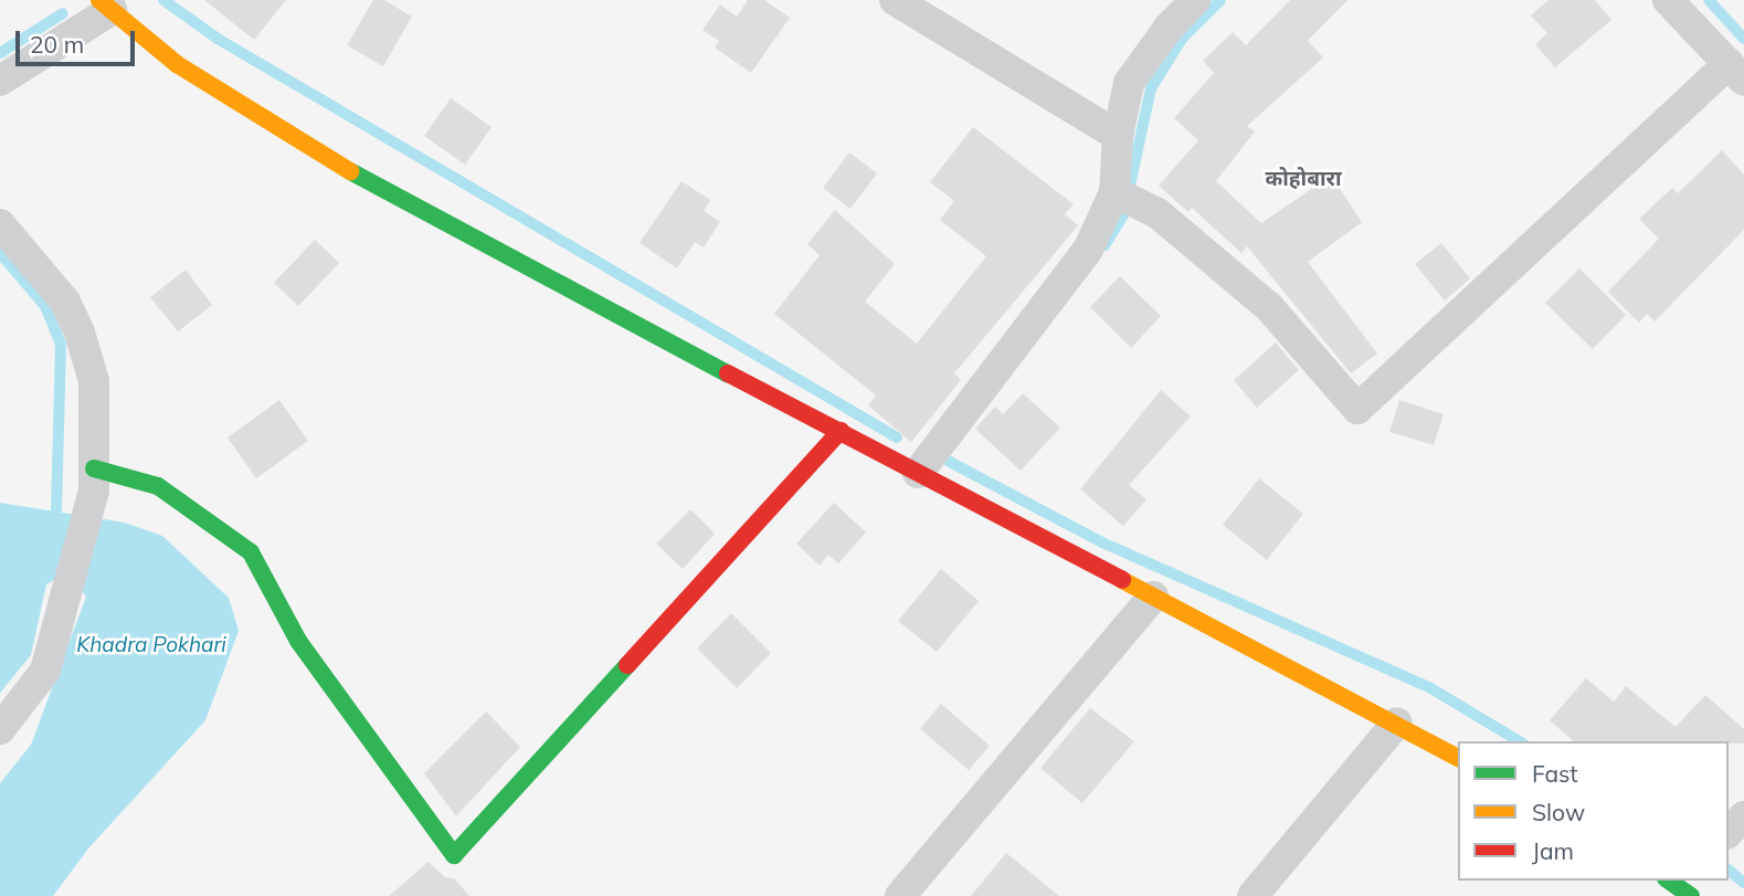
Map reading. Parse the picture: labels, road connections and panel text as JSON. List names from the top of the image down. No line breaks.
{"districts":["कोहोबारा"],"water":["Khadra Pokhari"],"legend":["Fast","Slow","Jam"],"scale_bar":"20 m"}
